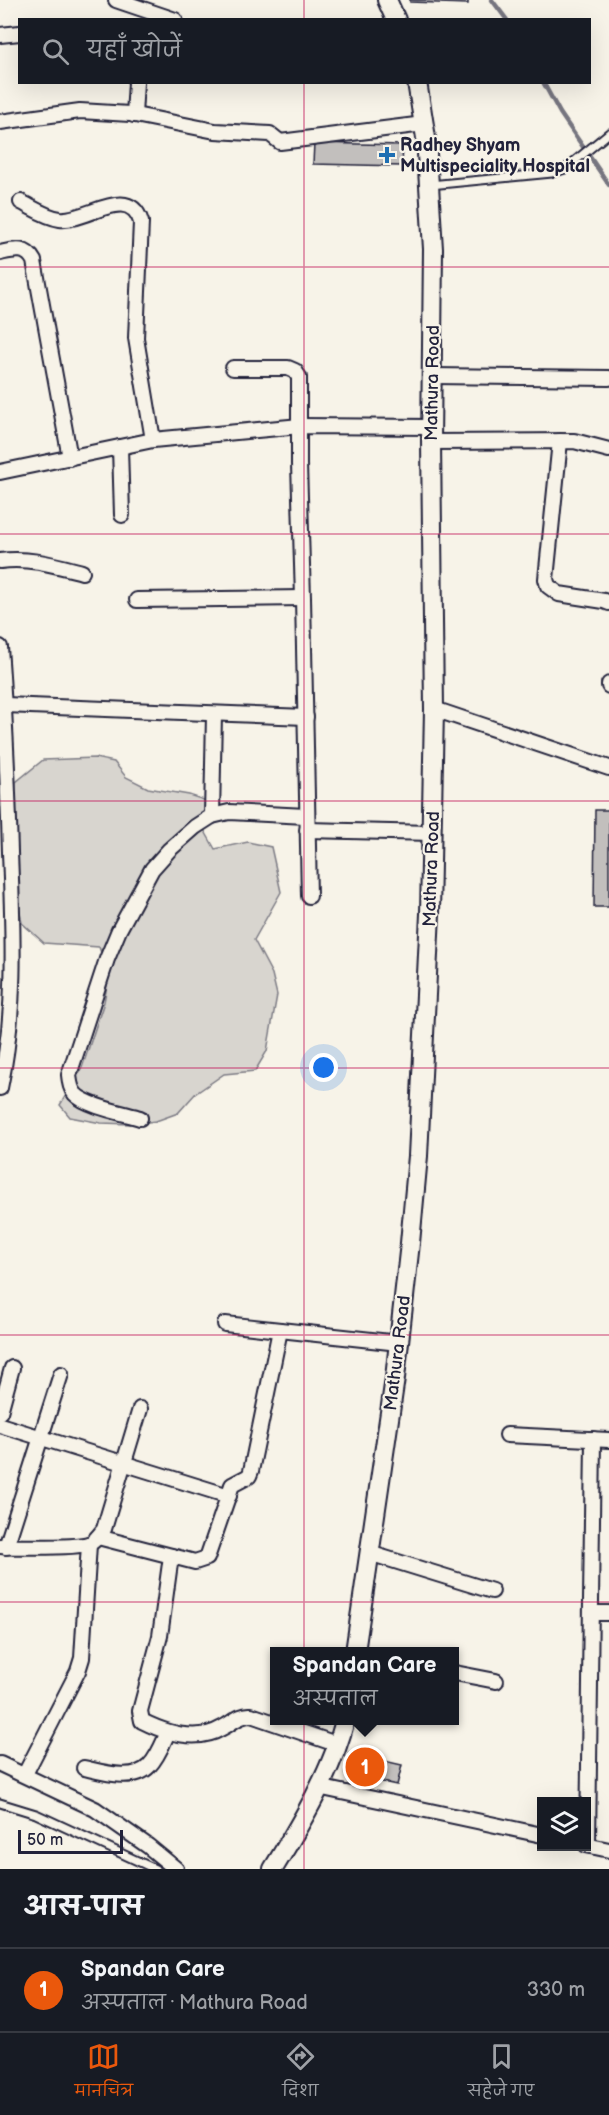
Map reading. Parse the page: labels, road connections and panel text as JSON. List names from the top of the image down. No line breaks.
{"streets":{"main road":["Mathura Road"]},"places":{"health":["Radhey Shyam Multispeciality Hospital"]},"scale_bar":"50 m","page":{"search":"यहाँ खोजें","popup":["Spandan Care","अस्पताल"],"pins":"1","scale":"50 m","heading":"आस-पास","list":[{"mark":"1","name":"Spandan Care","note":"अस्पताल · Mathura Road","value":"330 m"}],"nav":["मानचित्र","दिशा","सहेजे गए"]}}
